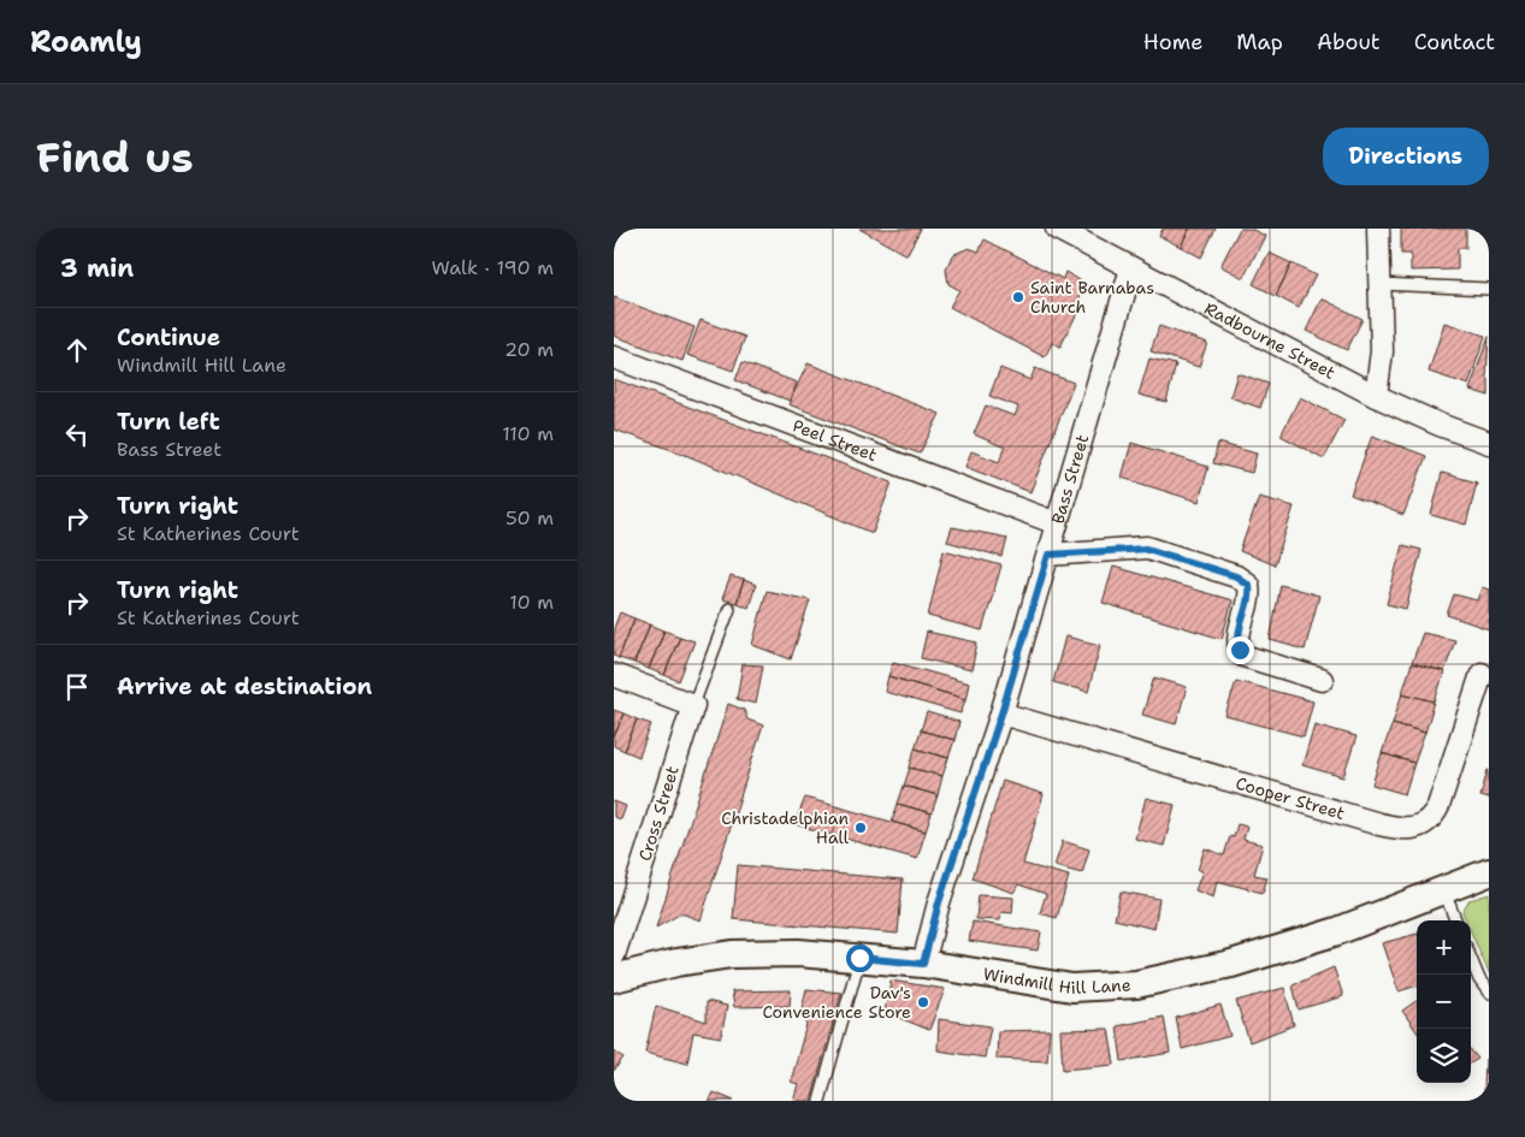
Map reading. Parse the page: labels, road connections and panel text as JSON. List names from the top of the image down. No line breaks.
{"streets":{"street":["Radbourne Street","Peel Street","Bass Street","Cooper Street","Cross Street","Windmill Hill Lane"]},"crossings":[["Radbourne Street","Bass Street"],["Peel Street","Bass Street"],["Bass Street","Cooper Street"],["Bass Street","Windmill Hill Lane"],["Cross Street","Windmill Hill Lane"]],"places":["Saint Barnabas Church","Christadelphian Hall","Dav's Convenience Store"],"page":{"header":"Roamly","nav":["Home","Map","About","Contact"],"buttons":"Directions","title":"Find us","heading":["3 min","Walk · 190 m"],"list":[["Continue","Windmill Hill Lane","20 m"],["Turn left","Bass Street","110 m"],["Turn right","St Katherines Court","50 m"],["Turn right","St Katherines Court","10 m"],"Arrive at destination"],"map_buttons":["+","−"]}}
